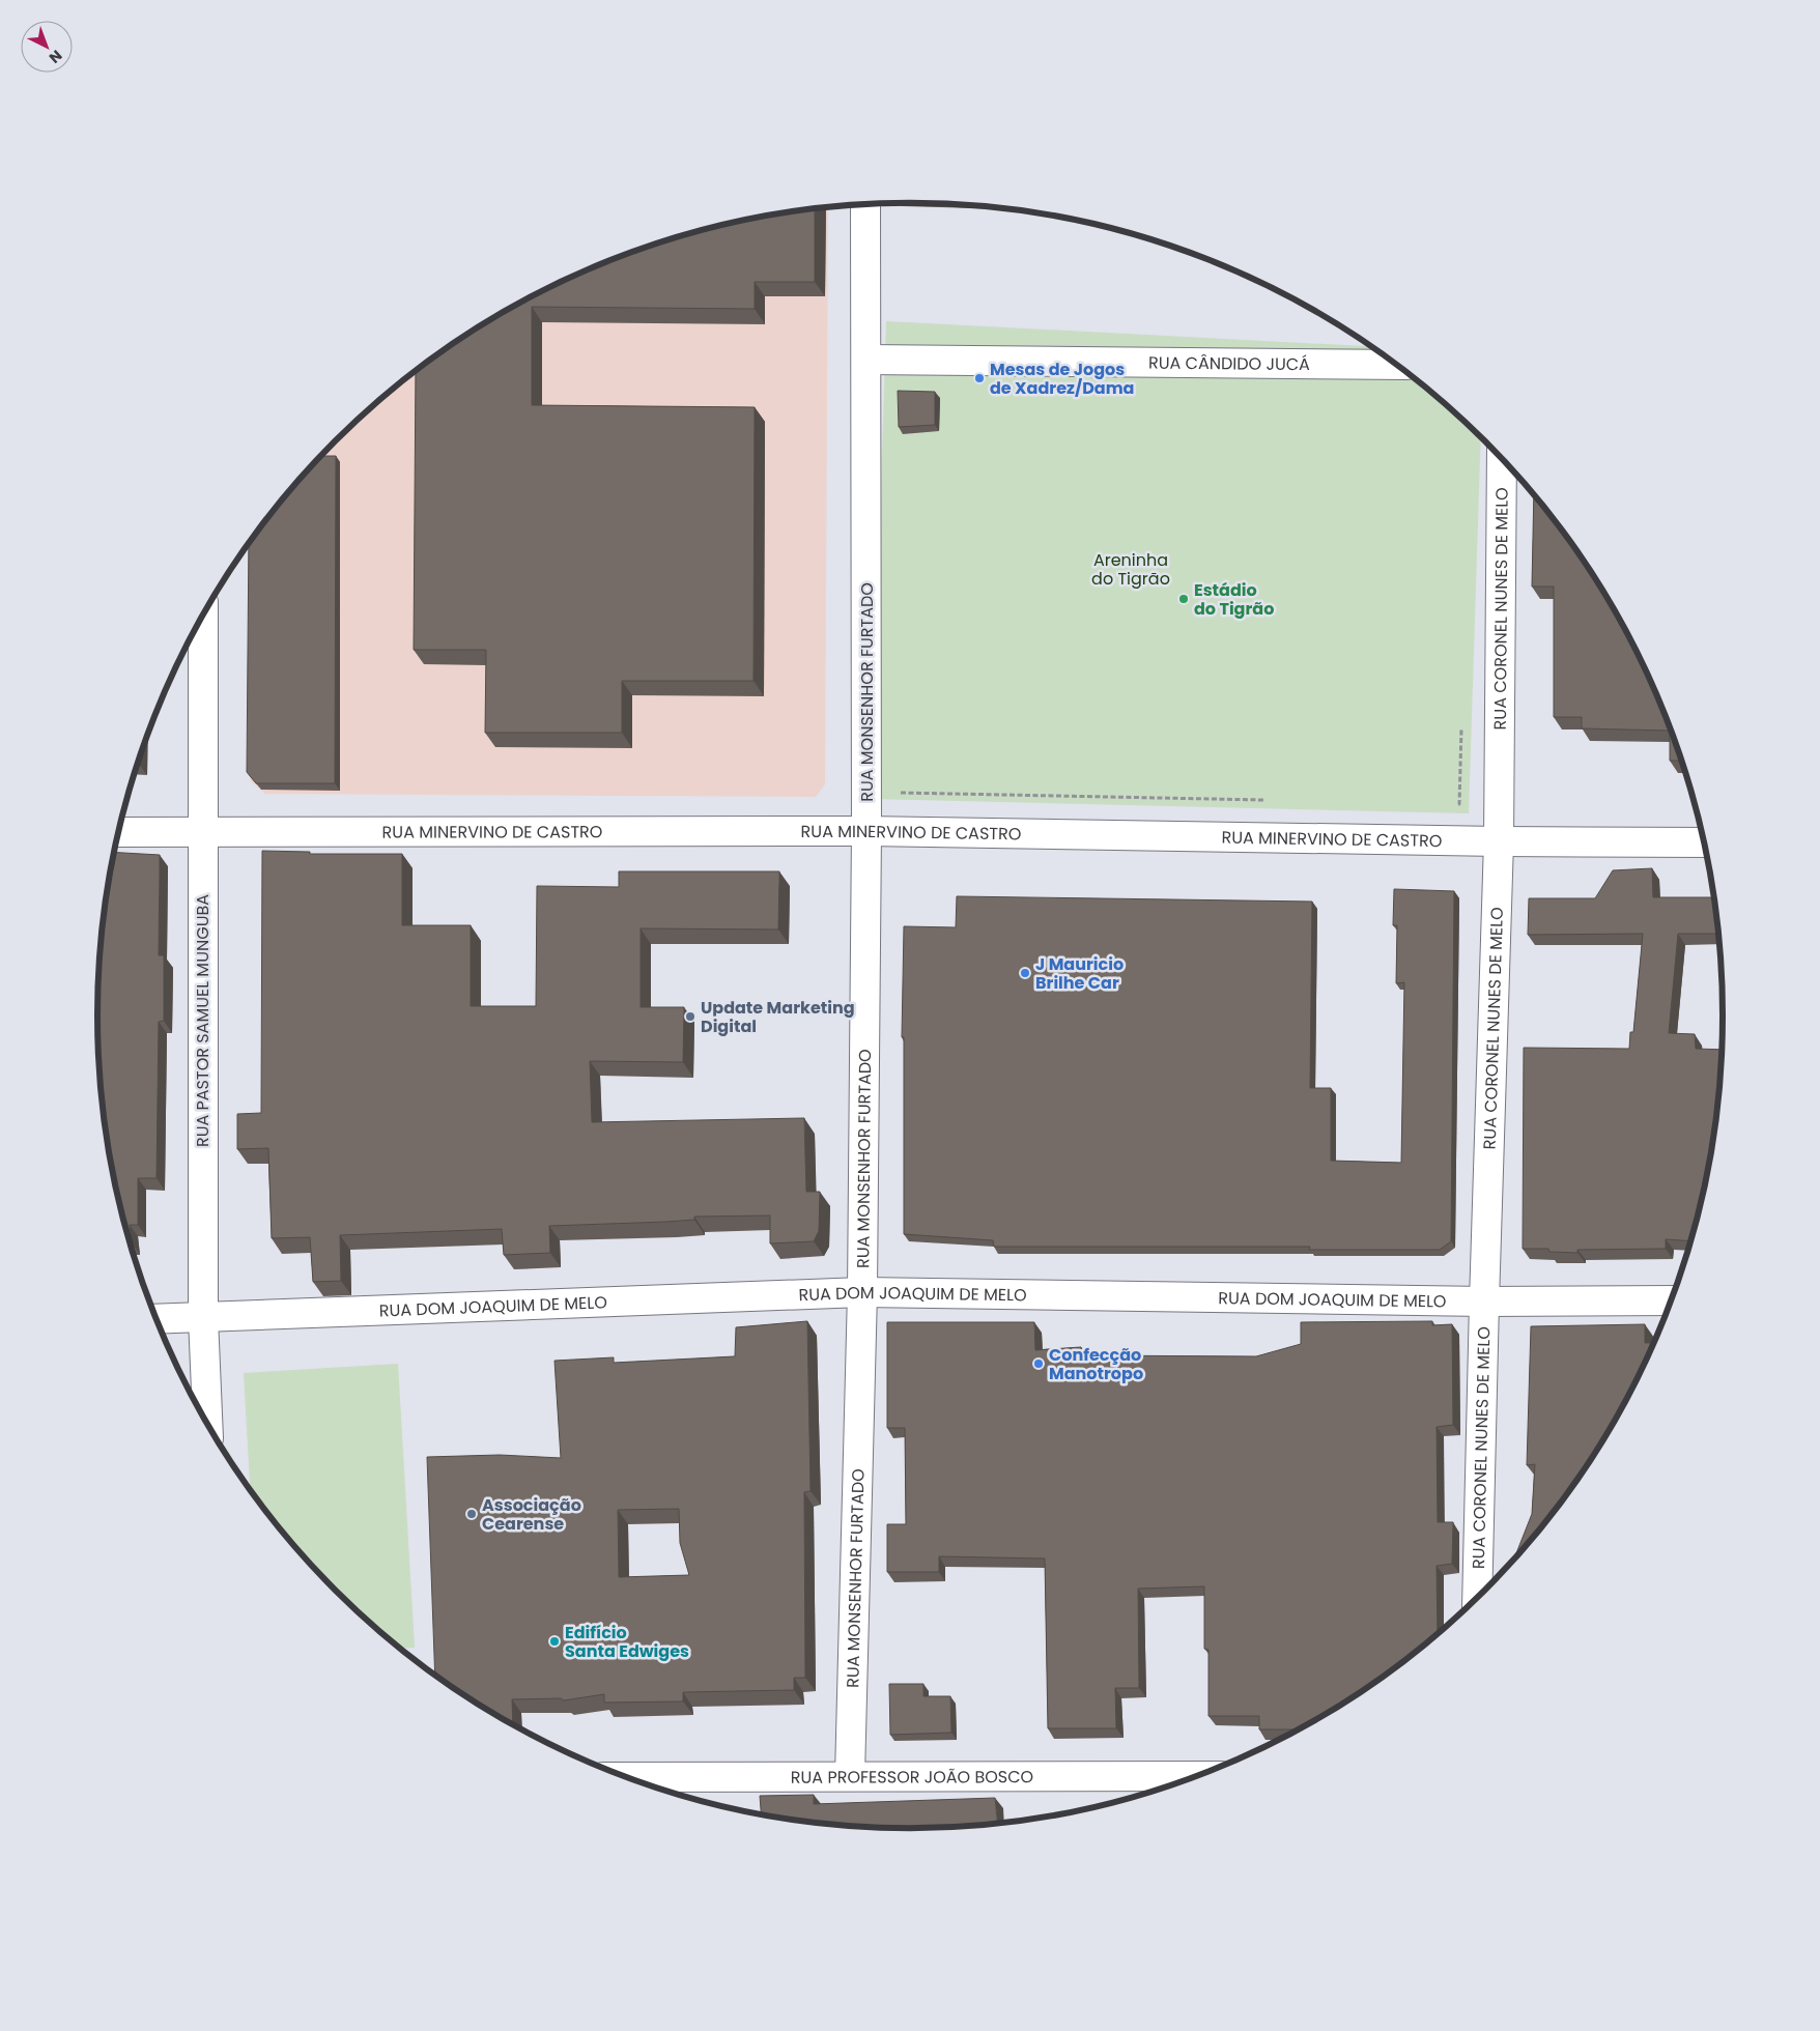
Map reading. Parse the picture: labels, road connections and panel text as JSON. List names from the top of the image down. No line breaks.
{"streets":{"street":["RUA CÂNDIDO JUCÁ","RUA CORONEL NUNES DE MELO","RUA MONSENHOR FURTADO","RUA MINERVINO DE CASTRO","RUA PASTOR SAMUEL MUNGUBA","RUA DOM JOAQUIM DE MELO","RUA PROFESSOR JOÃO BOSCO"]},"crossings":[["RUA CÂNDIDO JUCÁ","RUA MONSENHOR FURTADO"],["RUA CORONEL NUNES DE MELO","RUA MINERVINO DE CASTRO"],["RUA CORONEL NUNES DE MELO","RUA DOM JOAQUIM DE MELO"],["RUA MONSENHOR FURTADO","RUA MINERVINO DE CASTRO"],["RUA MONSENHOR FURTADO","RUA DOM JOAQUIM DE MELO"],["RUA MONSENHOR FURTADO","RUA PROFESSOR JOÃO BOSCO"],["RUA MINERVINO DE CASTRO","RUA PASTOR SAMUEL MUNGUBA"],["RUA PASTOR SAMUEL MUNGUBA","RUA DOM JOAQUIM DE MELO"]],"parks":["Areninha do Tigrão"],"places":["Mesas de Jogos de Xadrez/Dama","Estádio do Tigrão","J Mauricio Brilhe Car","Update Marketing Digital","Confecção Manotropo","Associação Cearense","Edifício Santa Edwiges"],"north":"bottom right"}
